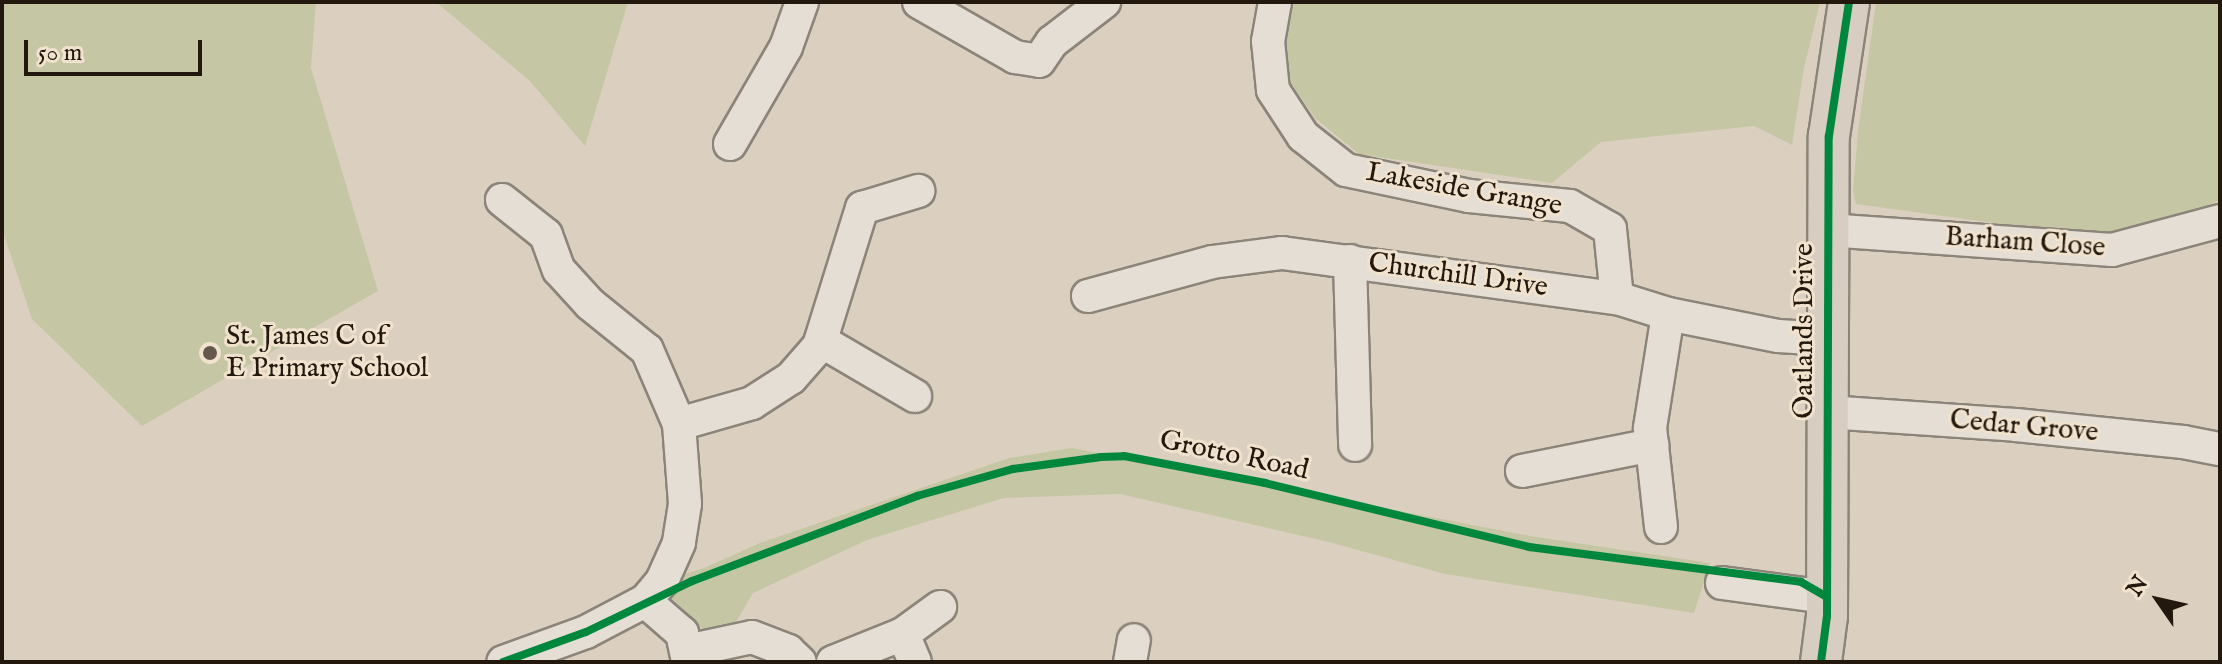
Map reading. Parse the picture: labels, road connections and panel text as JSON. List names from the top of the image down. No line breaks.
{"streets":{"main road":["Oatlands Drive"],"street":["Lakeside Grange","Barham Close","Churchill Drive","Cedar Grove"],"cycle path":["Grotto Road"]},"crossings":[["Lakeside Grange","Churchill Drive"],["Barham Close","Oatlands Drive"],["Churchill Drive","Oatlands Drive"],["Oatlands Drive","Cedar Grove"]],"places":["St. James C of E Primary School"],"scale_bar":"50 m","north":"top left"}
